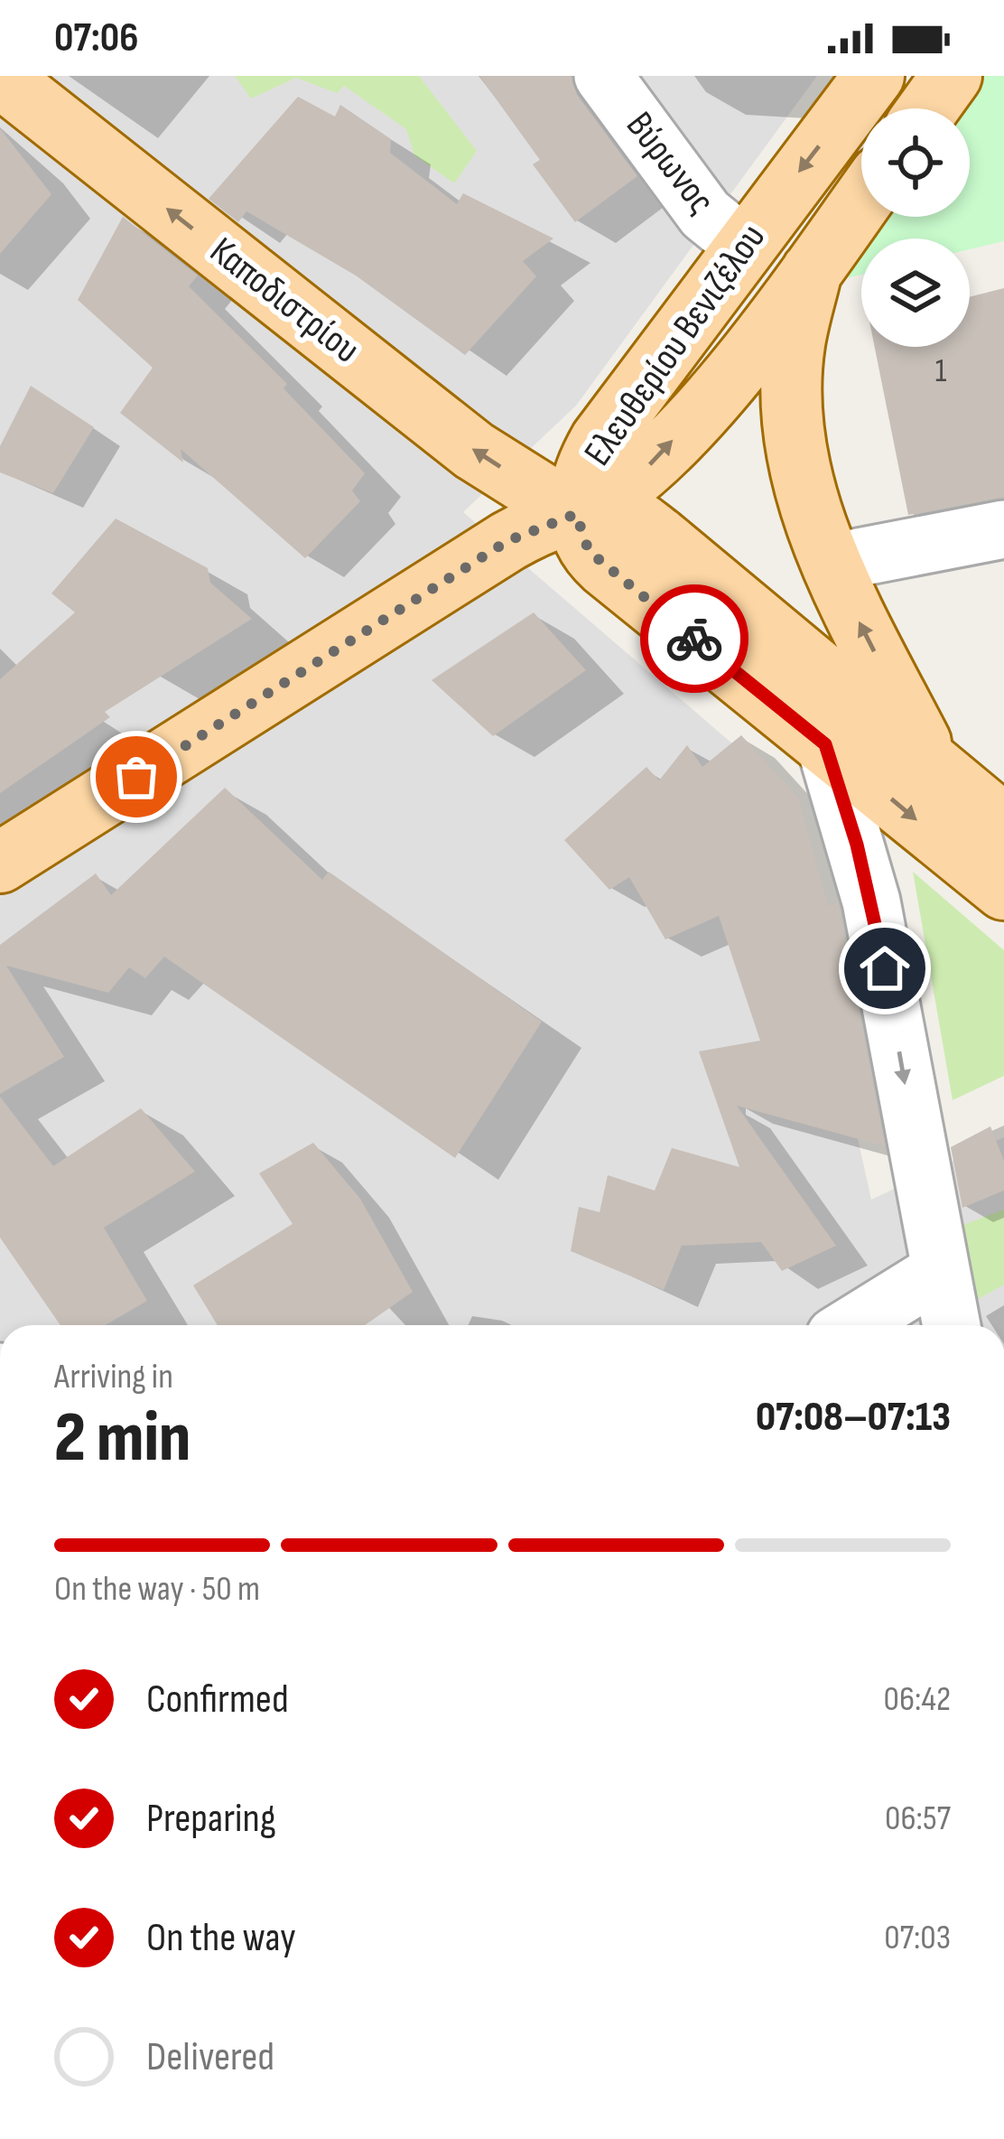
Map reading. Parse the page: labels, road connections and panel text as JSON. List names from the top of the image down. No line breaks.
{"streets":{"main road":["Καποδιστρίου","Ελευθερίου Βενιζέλου"],"street":["Βύρωνος"]},"crossings":[["Βύρωνος","Ελευθερίου Βενιζέλου"],["Καποδιστρίου","Ελευθερίου Βενιζέλου"]],"one_way":["Καποδιστρίου"],"house_numbers":["1"],"page":{"status":"07:06","heading":["2 min","Arriving in","07:08–07:13"],"bar":"On the way · 50 m","list":[["Confirmed","06:42"],["Preparing","06:57"],["On the way","07:03"],"Delivered"]}}
